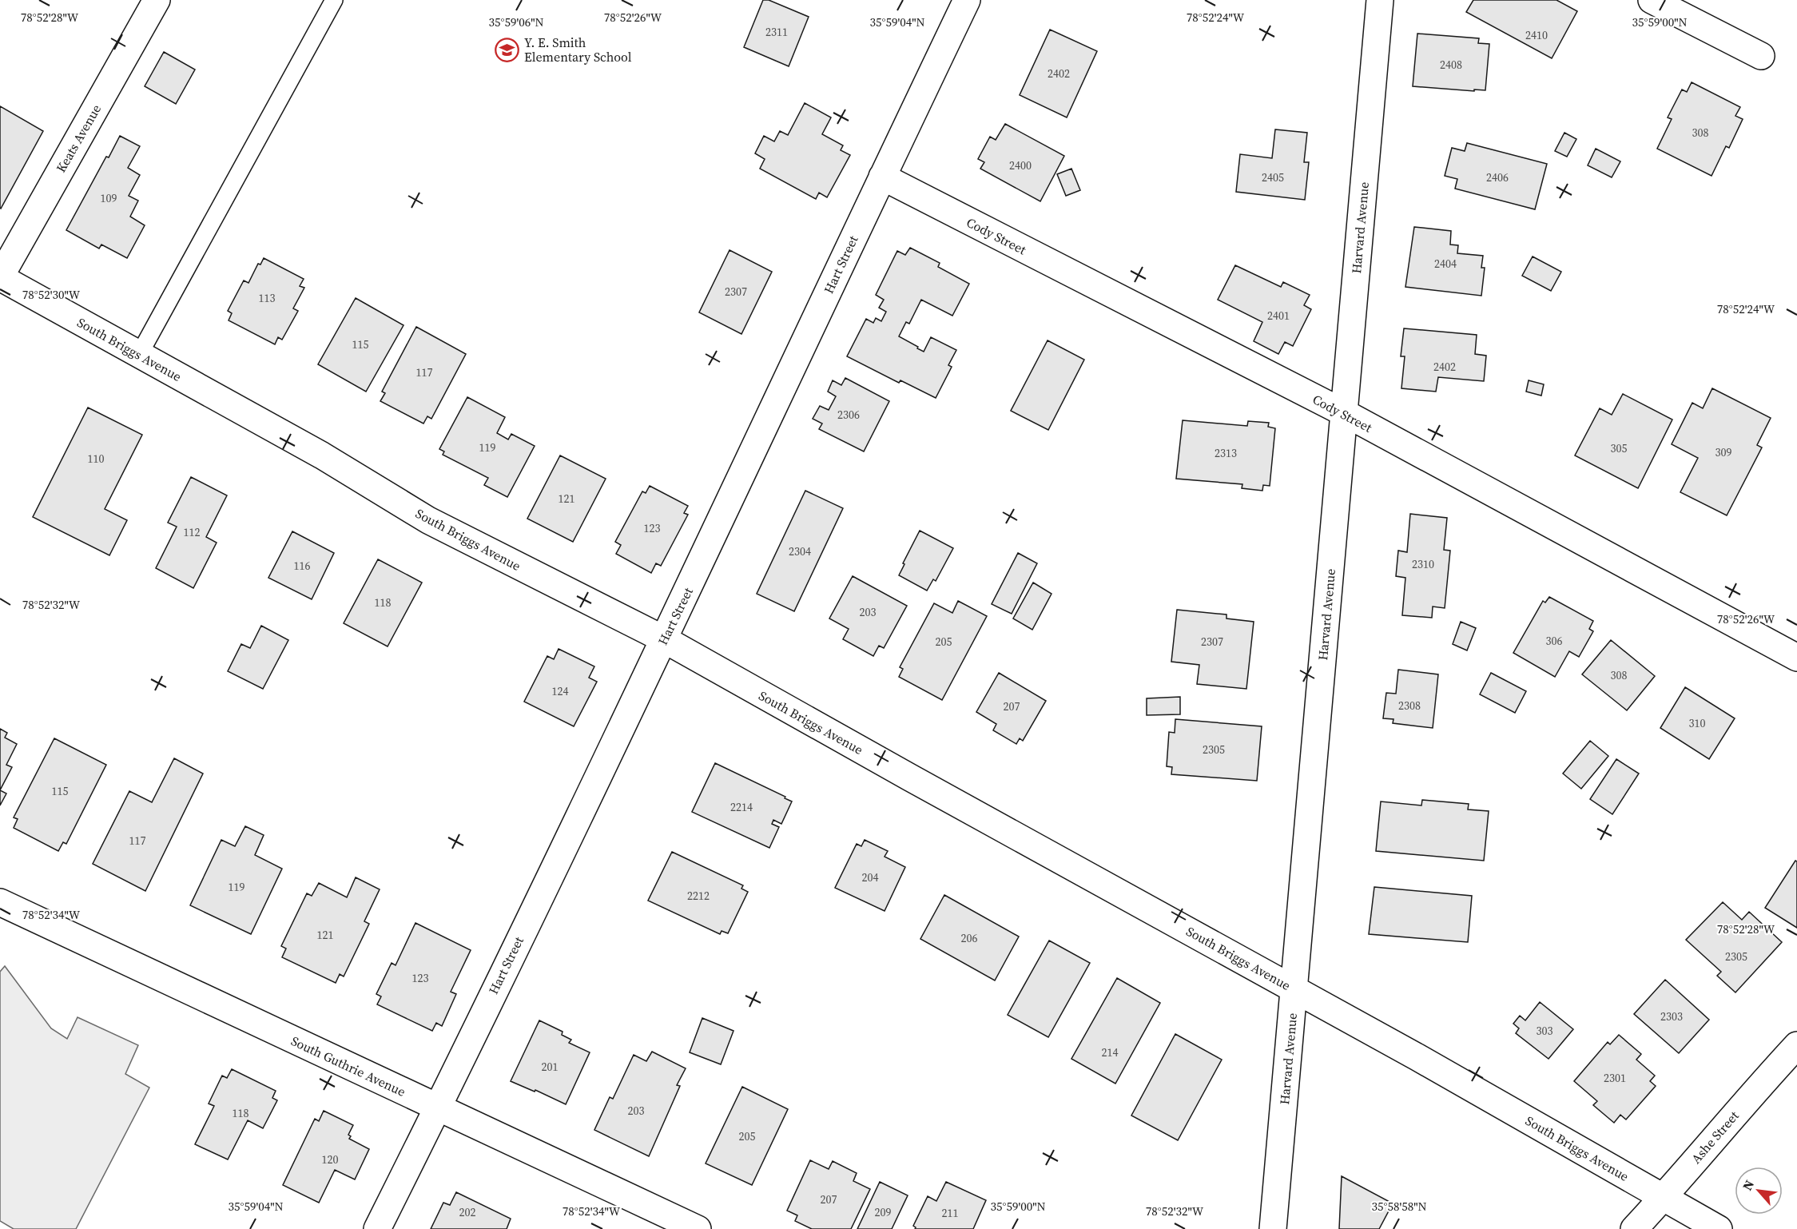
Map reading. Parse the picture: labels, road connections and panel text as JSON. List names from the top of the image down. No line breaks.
{"streets":{"street":["Keats Avenue","Harvard Avenue","Cody Street","Hart Street","South Briggs Avenue","South Guthrie Avenue","Ashe Street"]},"crossings":[["Keats Avenue","South Briggs Avenue"],["Harvard Avenue","Cody Street"],["Harvard Avenue","South Briggs Avenue"],["Cody Street","Hart Street"],["Hart Street","South Briggs Avenue"],["Hart Street","South Guthrie Avenue"],["South Briggs Avenue","Ashe Street"]],"places":{"school or university":["Y. E. Smith Elementary School"]},"house_numbers":["2311","2410","2408","2402","308","2400","2405","2406","109","2404","2307","113","2401","115","2402","117","2306","119","305","309","2313","110","121","123","112","2304","2310","116","118","203","306","205","2307","308","124","2308","207","310","2305","115","2214","117","204","119","2212","121","206","2305","123","2303","303","214","201","2301","203","118","205","120","207","202","209","211"],"north":"top left","coordinates":["78°52'26\"W","78°52'28\"W","78°52'24\"W","35°59'06\"N","35°59'04\"N","35°59'00\"N","78°52'30\"W","78°52'32\"W","78°52'34\"W","35°58'58\"N"]}
